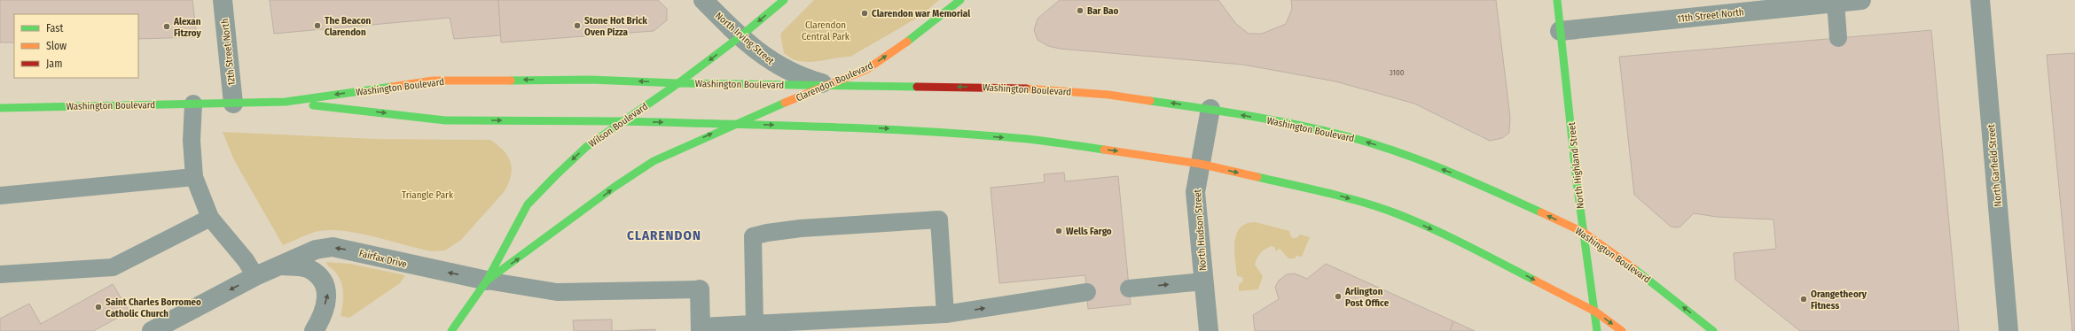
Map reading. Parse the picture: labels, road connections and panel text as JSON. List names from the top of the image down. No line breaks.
{"streets":{"main road":["Clarendon Boulevard","Washington Boulevard","Wilson Boulevard","North Highland Street"],"street":["11th Street North","North Irving Street","12th Street North","North Garfield Street","North Hudson Street","Fairfax Drive"]},"crossings":[["11th Street North","North Highland Street"],["North Irving Street","Clarendon Boulevard"],["North Irving Street","Washington Boulevard"],["North Irving Street","Wilson Boulevard"],["12th Street North","Washington Boulevard"],["Clarendon Boulevard","Washington Boulevard"],["Clarendon Boulevard","Wilson Boulevard"],["Washington Boulevard","Wilson Boulevard"],["Washington Boulevard","North Highland Street"],["Washington Boulevard","North Hudson Street"],["Wilson Boulevard","Fairfax Drive"]],"one_way":["Clarendon Boulevard"],"districts":["CLARENDON"],"parks":["Clarendon Central Park","Triangle Park"],"places":["Bar Bao","Clarendon war Memorial","The Beacon Clarendon","Stone Hot Brick Oven Pizza","Alexan Fitzroy","Wells Fargo","Arlington Post Office","Orangetheory Fitness","Saint Charles Borromeo Catholic Church"],"house_numbers":["3100"],"legend":["Fast","Slow","Jam"]}
